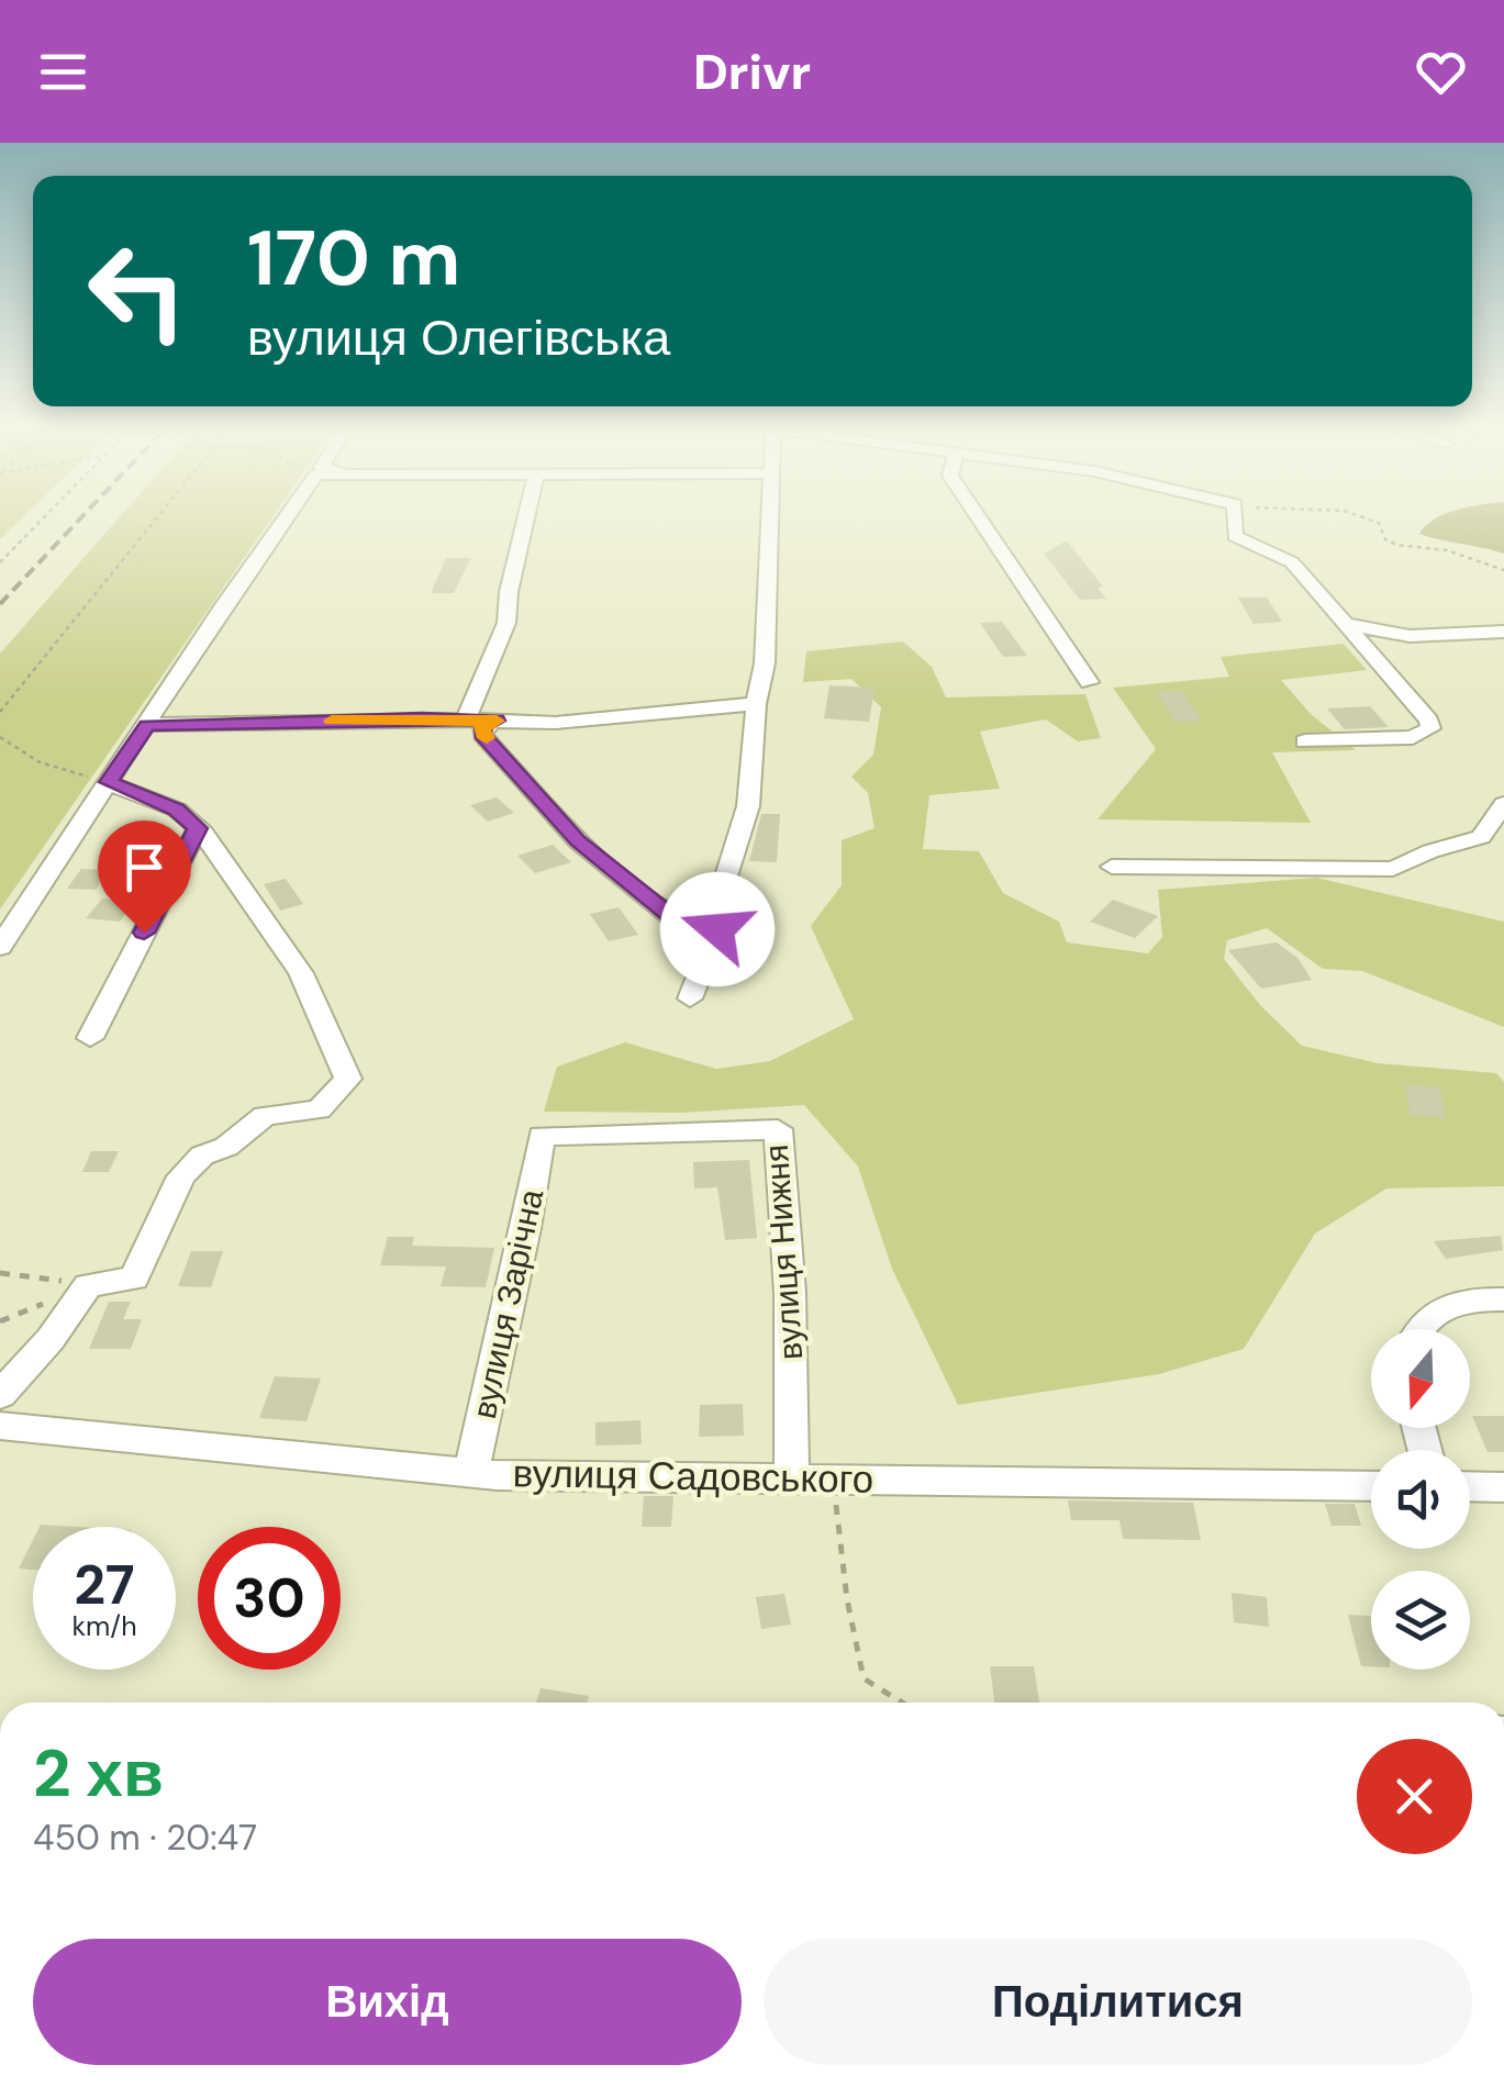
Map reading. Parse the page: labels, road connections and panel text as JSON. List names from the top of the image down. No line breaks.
{"streets":{"street":["вулиця Нижня","вулиця Зарічна","вулиця Садовського"]},"crossings":[["вулиця Нижня","вулиця Зарічна"],["вулиця Нижня","вулиця Садовського"],["вулиця Зарічна","вулиця Садовського"]],"north":"bottom","page":{"header":"Drivr","turn":["170 m","вулиця Олегівська"],"speed":"27 km/h","limit":"30","heading":["2 хв","450 m · 20:47"],"buttons":["Вихід","Поділитися"]}}
